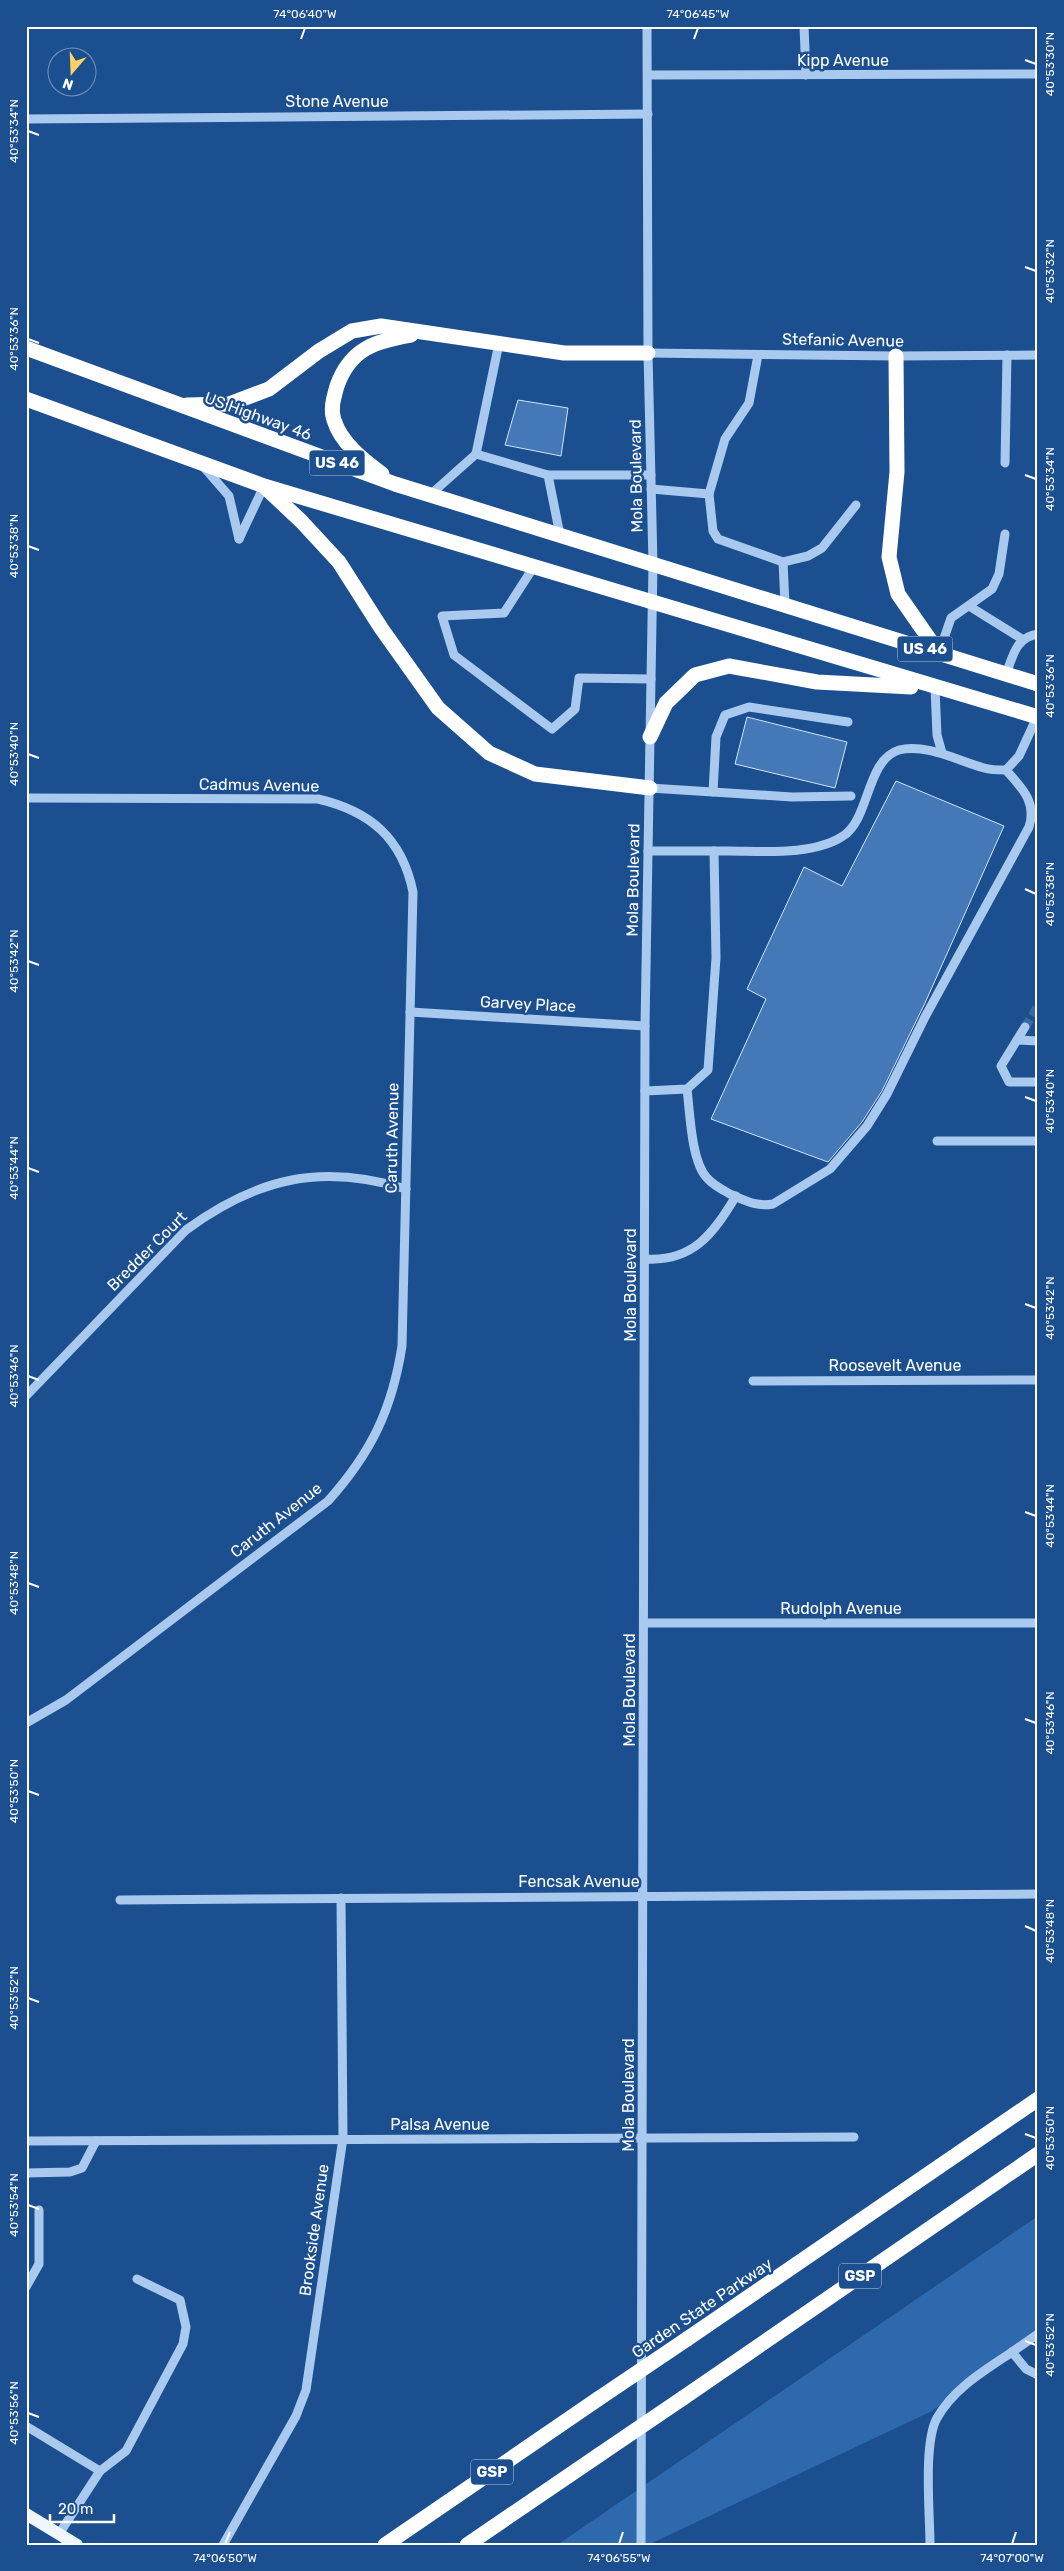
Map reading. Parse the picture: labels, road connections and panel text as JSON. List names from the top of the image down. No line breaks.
{"streets":{"highway":["US Highway 46","US 46","GSP","Garden State Parkway"],"street":["Kipp Avenue","Stone Avenue","Stefanic Avenue","Mola Boulevard","Cadmus Avenue","Garvey Place","Caruth Avenue","Bredder Court","Roosevelt Avenue","Rudolph Avenue","Fencsak Avenue","Palsa Avenue","Brookside Avenue"]},"crossings":[["Kipp Avenue","Mola Boulevard"],["Stone Avenue","Mola Boulevard"],["Stefanic Avenue","Mola Boulevard"],["US Highway 46","US 46"],["US Highway 46","Mola Boulevard"],["US 46","Mola Boulevard"],["Mola Boulevard","Garvey Place"],["Mola Boulevard","Rudolph Avenue"],["Mola Boulevard","Fencsak Avenue"],["Mola Boulevard","Palsa Avenue"],["Cadmus Avenue","Garvey Place"],["Cadmus Avenue","Caruth Avenue"],["Garvey Place","Caruth Avenue"],["Caruth Avenue","Bredder Court"],["Fencsak Avenue","Brookside Avenue"],["Palsa Avenue","Brookside Avenue"]],"scale_bar":"20 m","north":"bottom","coordinates":["74°06'40\"W","74°06'45\"W","40°53'30\"N","40°53'34\"N","40°53'32\"N","40°53'36\"N","40°53'38\"N","40°53'40\"N","40°53'42\"N","40°53'44\"N","40°53'46\"N","40°53'48\"N","40°53'50\"N","40°53'52\"N","40°53'54\"N","40°53'56\"N","74°06'50\"W","74°06'55\"W","74°07'00\"W"]}
